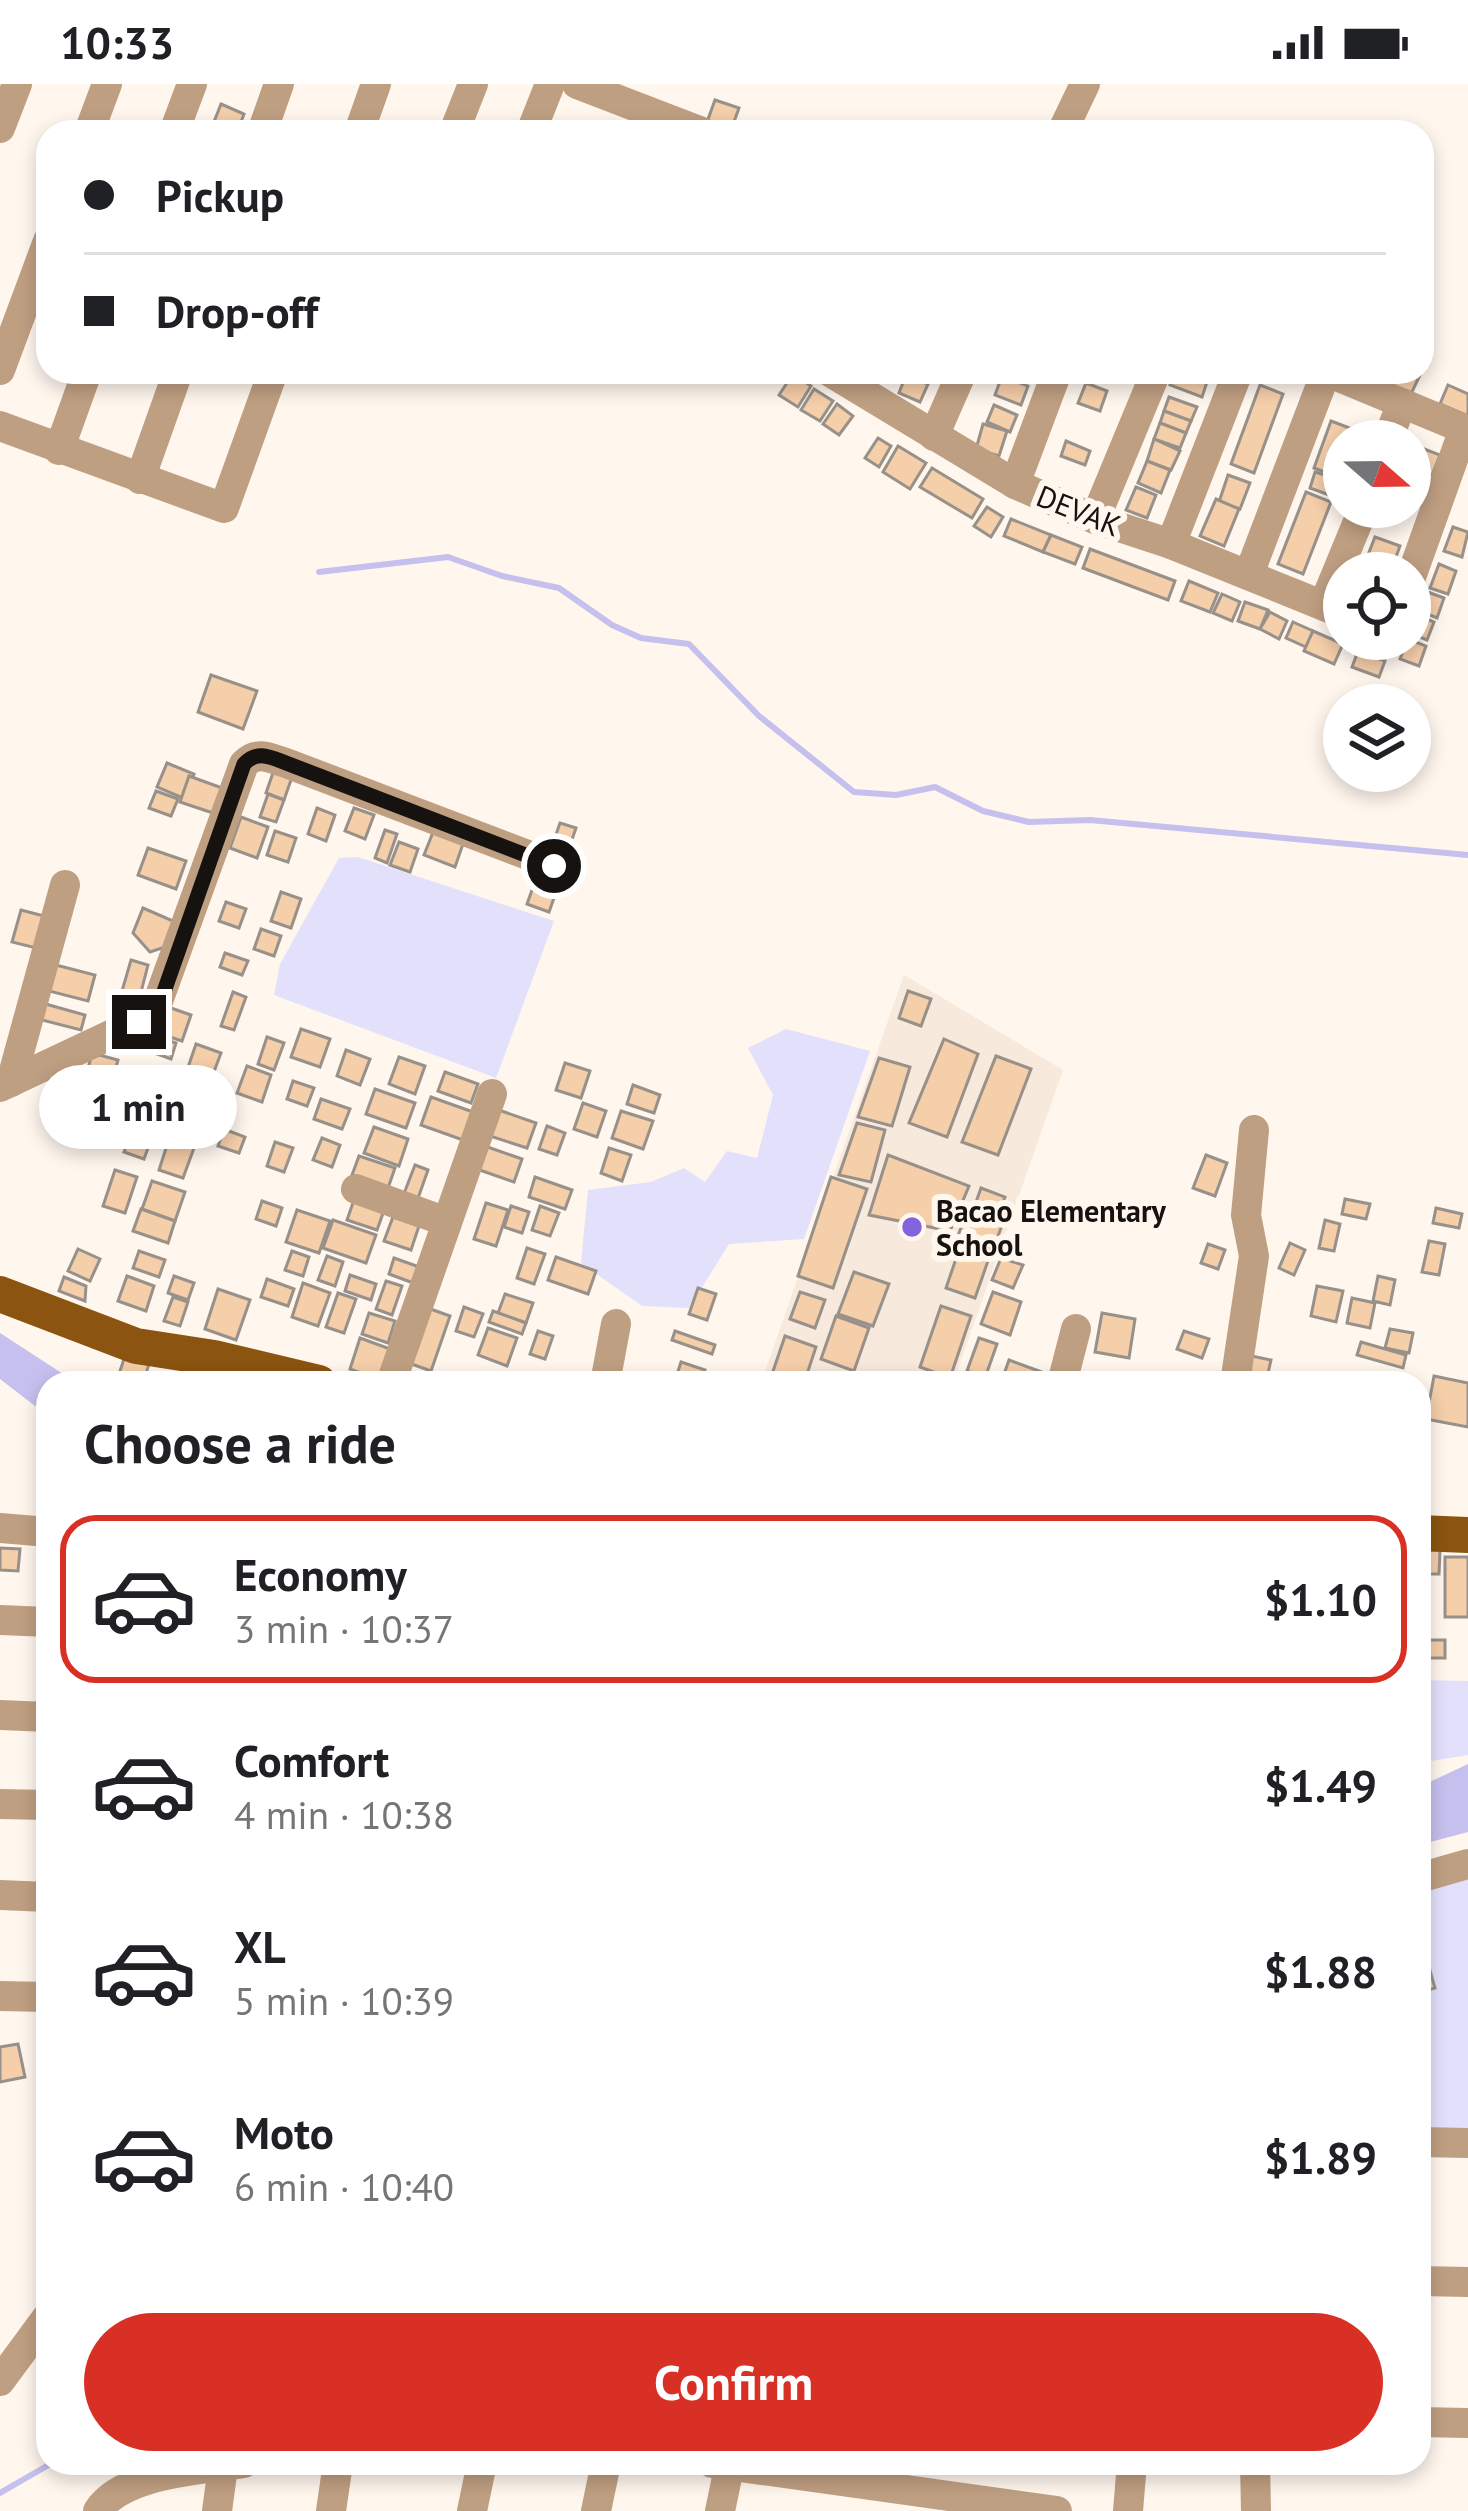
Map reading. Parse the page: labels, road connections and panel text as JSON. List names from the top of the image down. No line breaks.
{"streets":{"street":["DEVAK"]},"places":["Bacao Elementary School"],"north":"right","page":{"status":"10:33","banner":["Pickup","Drop-off"],"bubble":"1 min","heading":"Choose a ride","list":[{"name":"Economy","note":"3 min · 10:37","value":"$1.10"},{"name":"Comfort","note":"4 min · 10:38","value":"$1.49"},{"name":"XL","note":"5 min · 10:39","value":"$1.88"},{"name":"Moto","note":"6 min · 10:40","value":"$1.89"}],"buttons":"Confirm"}}
